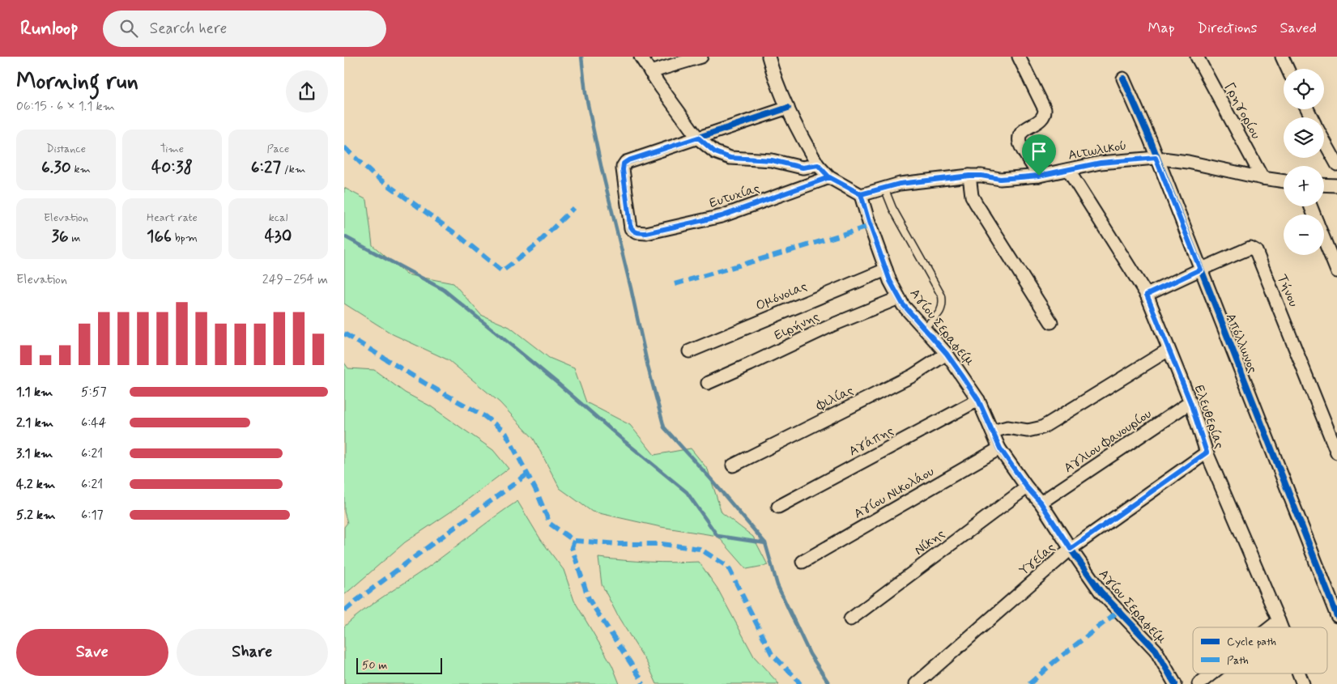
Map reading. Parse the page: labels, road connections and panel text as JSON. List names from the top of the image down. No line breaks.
{"streets":{"street":["Γρηγορίου","Αιτωλικού","Ευτυχίας","Τήνου","Ομόνοιας","Ειρήνης","Αγίου Σεραφείμ","Απόλλωνος","Φιλίας","Ελευθερίας","Αγάπης","Αγλιου Φανουρίου","Αγίου Νικολάου","Νίκης","Υγείας"]},"crossings":[["Γρηγορίου","Αιτωλικού"],["Αιτωλικού","Αγίου Σεραφείμ"],["Αιτωλικού","Απόλλωνος"],["Αιτωλικού","Ελευθερίας"],["Τήνου","Απόλλωνος"],["Τήνου","Ελευθερίας"],["Ομόνοιας","Αγίου Σεραφείμ"],["Ειρήνης","Αγίου Σεραφείμ"],["Αγίου Σεραφείμ","Φιλίας"],["Αγίου Σεραφείμ","Αγάπης"],["Αγίου Σεραφείμ","Αγλιου Φανουρίου"],["Αγίου Σεραφείμ","Αγίου Νικολάου"],["Αγίου Σεραφείμ","Νίκης"],["Αγίου Σεραφείμ","Υγείας"],["Ελευθερίας","Αγλιου Φανουρίου"],["Ελευθερίας","Υγείας"]],"legend":["Cycle path","Path"],"scale_bar":"50 m","page":{"header":"Runloop","search":"Search here","nav":["Map","Directions","Saved"],"heading":["Morning run","06:15 · 6 × 1.1 km"],"map_buttons":["+","−"],"stats":[["Distance","6.30 km"],["Time","40:38"],["Pace","6:27 /km"],["Elevation","36 m"],["Heart rate","166 bpm"],["kcal","430"]],"chart":["Elevation","249–254 m"],"list":[{"name":"1.1 km","note":"5:57"},{"name":"2.1 km","note":"6:44"},{"name":"3.1 km","note":"6:21"},{"name":"4.2 km","note":"6:21"},{"name":"5.2 km","note":"6:17"}],"buttons":["Save","Share"],"scale":"50 m"}}
